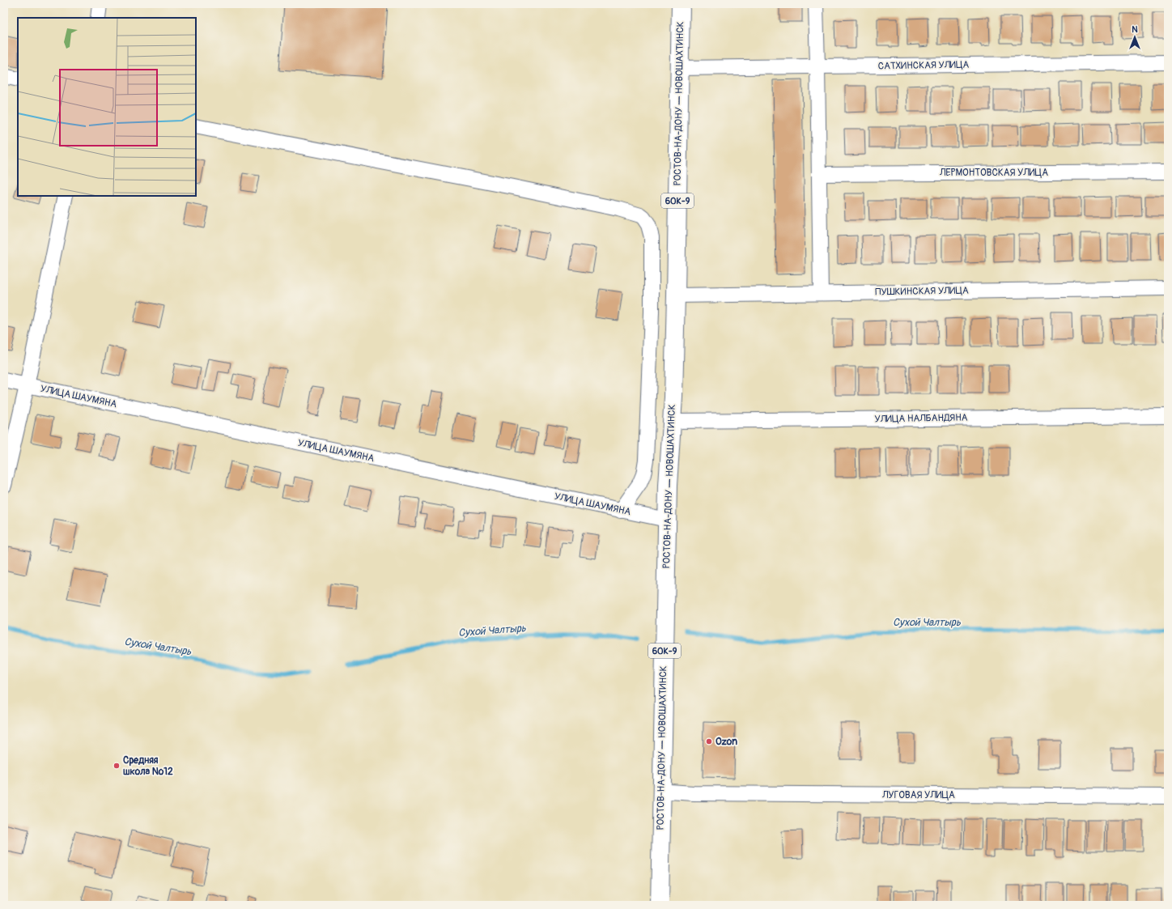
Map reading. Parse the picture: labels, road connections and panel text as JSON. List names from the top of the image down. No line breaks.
{"streets":{"main road":["РОСТОВ-НА-ДОНУ — НОВОШАХТИНСК","60К-9"],"street":["САТХИНСКАЯ УЛИЦА","ЛЕРМОНТОВСКАЯ УЛИЦА","ПУШКИНСКАЯ УЛИЦА","УЛИЦА ШАУМЯНА","УЛИЦА НАЛБАНДЯНА","ЛУГОВАЯ УЛИЦА"]},"crossings":[["САТХИНСКАЯ УЛИЦА","РОСТОВ-НА-ДОНУ — НОВОШАХТИНСК"],["РОСТОВ-НА-ДОНУ — НОВОШАХТИНСК","ПУШКИНСКАЯ УЛИЦА"],["РОСТОВ-НА-ДОНУ — НОВОШАХТИНСК","УЛИЦА ШАУМЯНА"],["РОСТОВ-НА-ДОНУ — НОВОШАХТИНСК","УЛИЦА НАЛБАНДЯНА"],["РОСТОВ-НА-ДОНУ — НОВОШАХТИНСК","ЛУГОВАЯ УЛИЦА"]],"water":["Сухой Чалтырь"],"places":["Ozon","Средняя школа №12"],"north":"top"}
